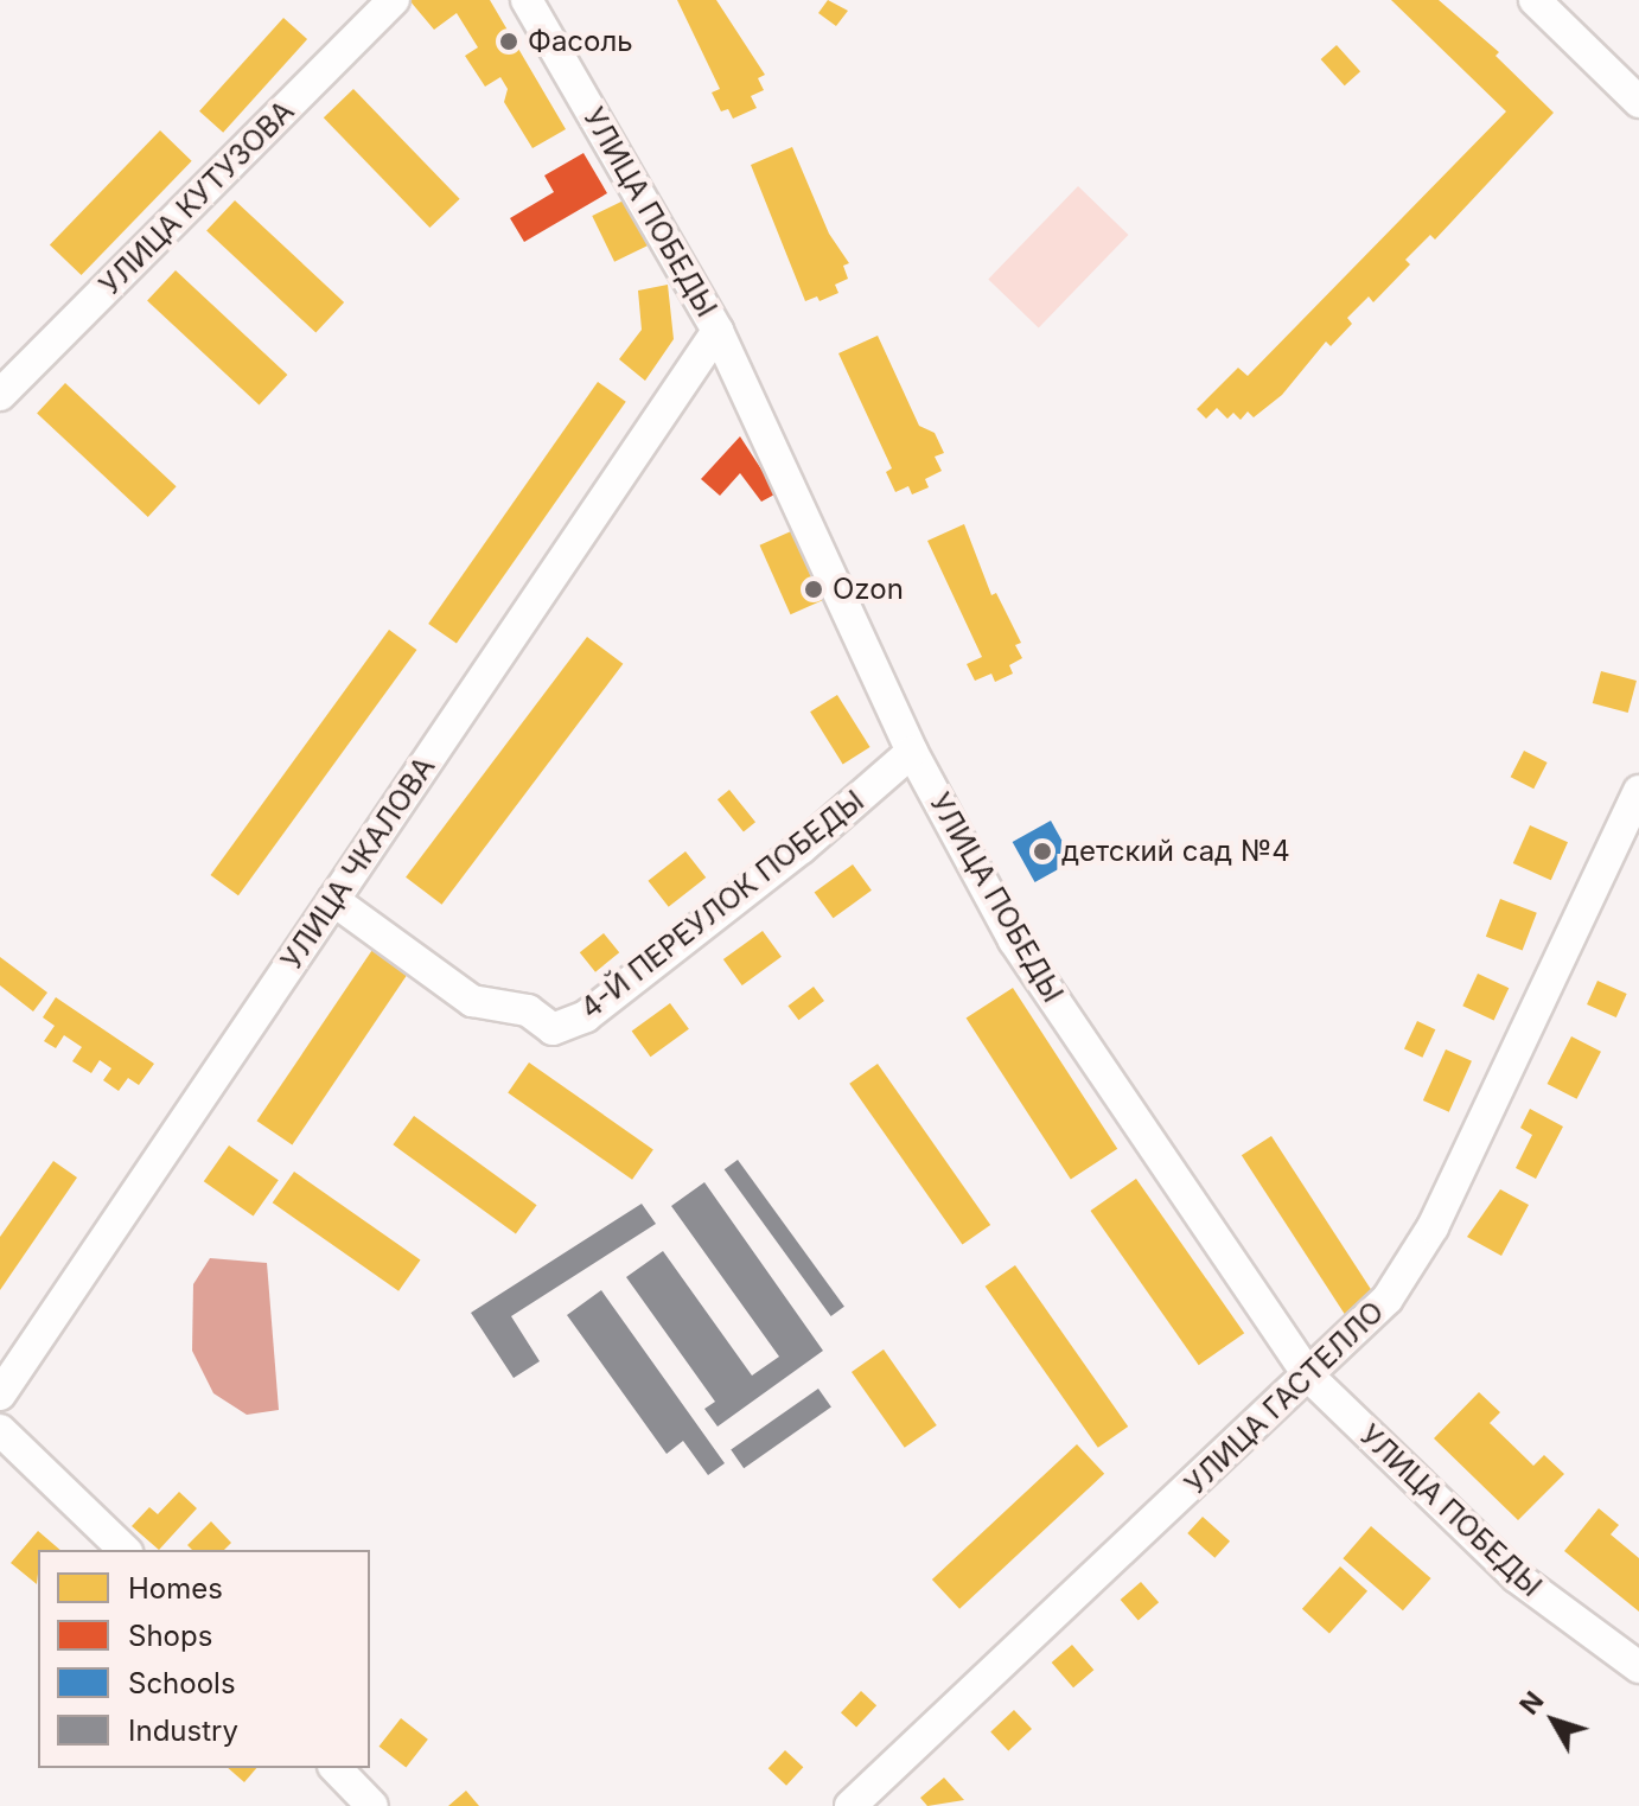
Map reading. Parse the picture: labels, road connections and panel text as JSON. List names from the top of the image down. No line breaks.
{"streets":{"street":["УЛИЦА КУТУЗОВА","УЛИЦА ПОБЕДЫ","УЛИЦА ЧКАЛОВА","4-Й ПЕРЕУЛОК ПОБЕДЫ","УЛИЦА ГАСТЕЛЛО"]},"crossings":[["УЛИЦА ПОБЕДЫ","УЛИЦА ЧКАЛОВА"],["УЛИЦА ПОБЕДЫ","4-Й ПЕРЕУЛОК ПОБЕДЫ"],["УЛИЦА ПОБЕДЫ","УЛИЦА ГАСТЕЛЛО"],["УЛИЦА ЧКАЛОВА","4-Й ПЕРЕУЛОК ПОБЕДЫ"]],"places":["Фасоль","Ozon","детский сад №4"],"legend":["Homes","Shops","Schools","Industry"],"north":"top left"}
